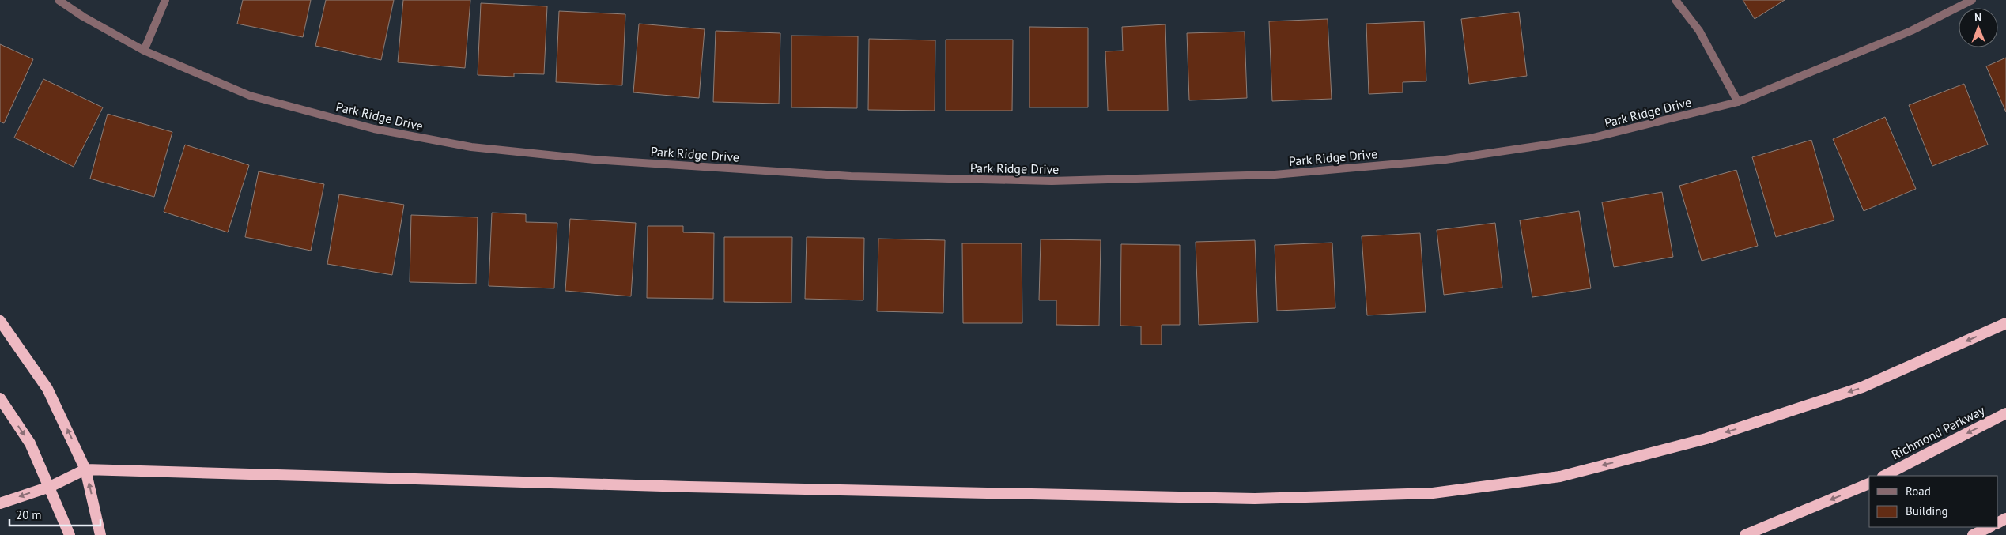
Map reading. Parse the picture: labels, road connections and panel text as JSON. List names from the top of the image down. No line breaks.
{"streets":{"highway":["Richmond Parkway"],"street":["Park Ridge Drive"]},"legend":["Road","Building"],"scale_bar":"20 m","north":"top"}
